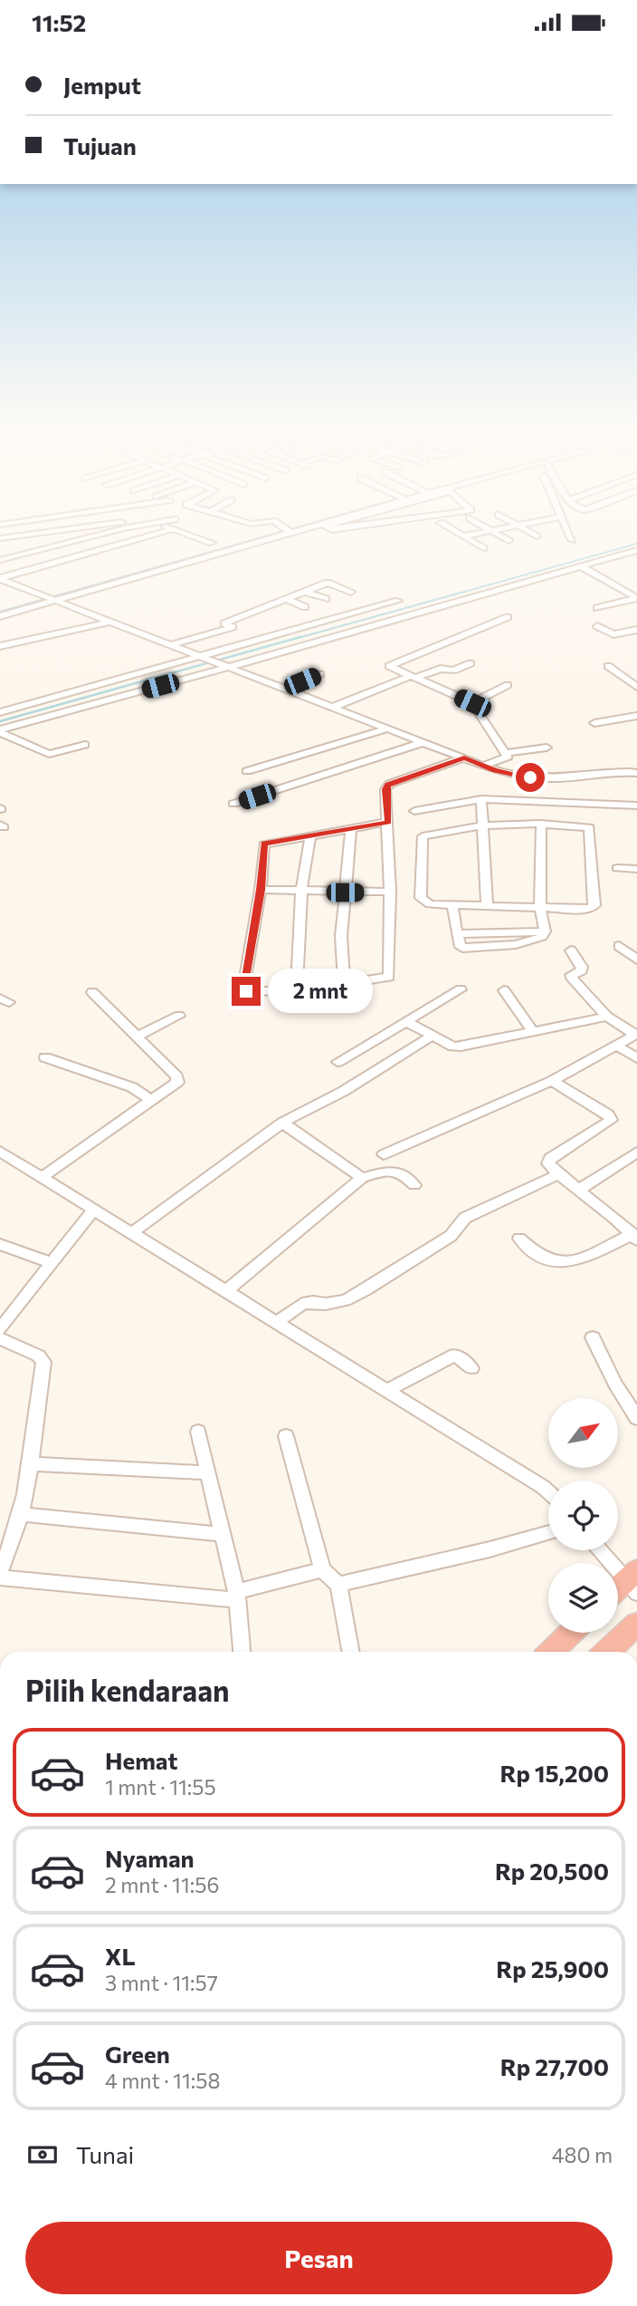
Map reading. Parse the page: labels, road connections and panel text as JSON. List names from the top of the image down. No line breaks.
{"north":"top right","page":{"status":"11:52","banner":["Jemput","Tujuan"],"bubble":"2 mnt","heading":"Pilih kendaraan","list":[{"name":"Hemat","note":"1 mnt · 11:55","value":"Rp 15,200"},{"name":"Nyaman","note":"2 mnt · 11:56","value":"Rp 20,500"},{"name":"XL","note":"3 mnt · 11:57","value":"Rp 25,900"},{"name":"Green","note":"4 mnt · 11:58","value":"Rp 27,700"}],"pay":["Tunai","480 m"],"buttons":"Pesan"}}
